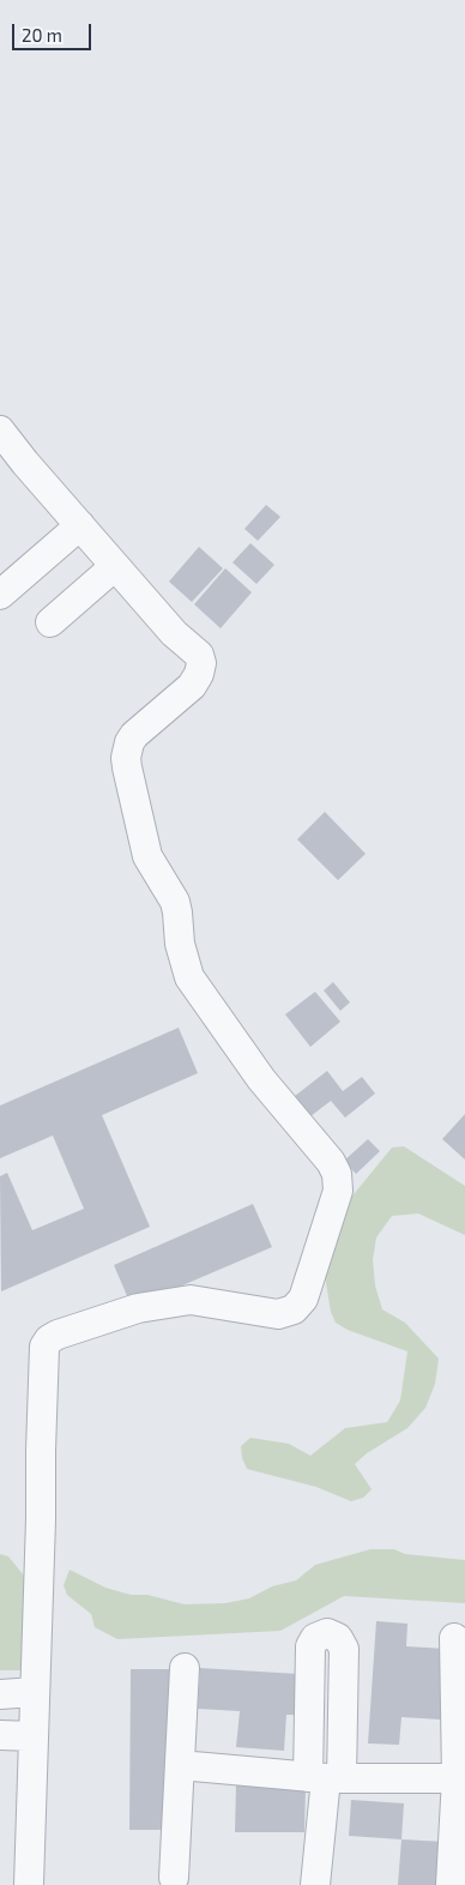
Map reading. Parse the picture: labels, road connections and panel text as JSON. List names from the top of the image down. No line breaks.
{"scale_bar":"20 m"}
